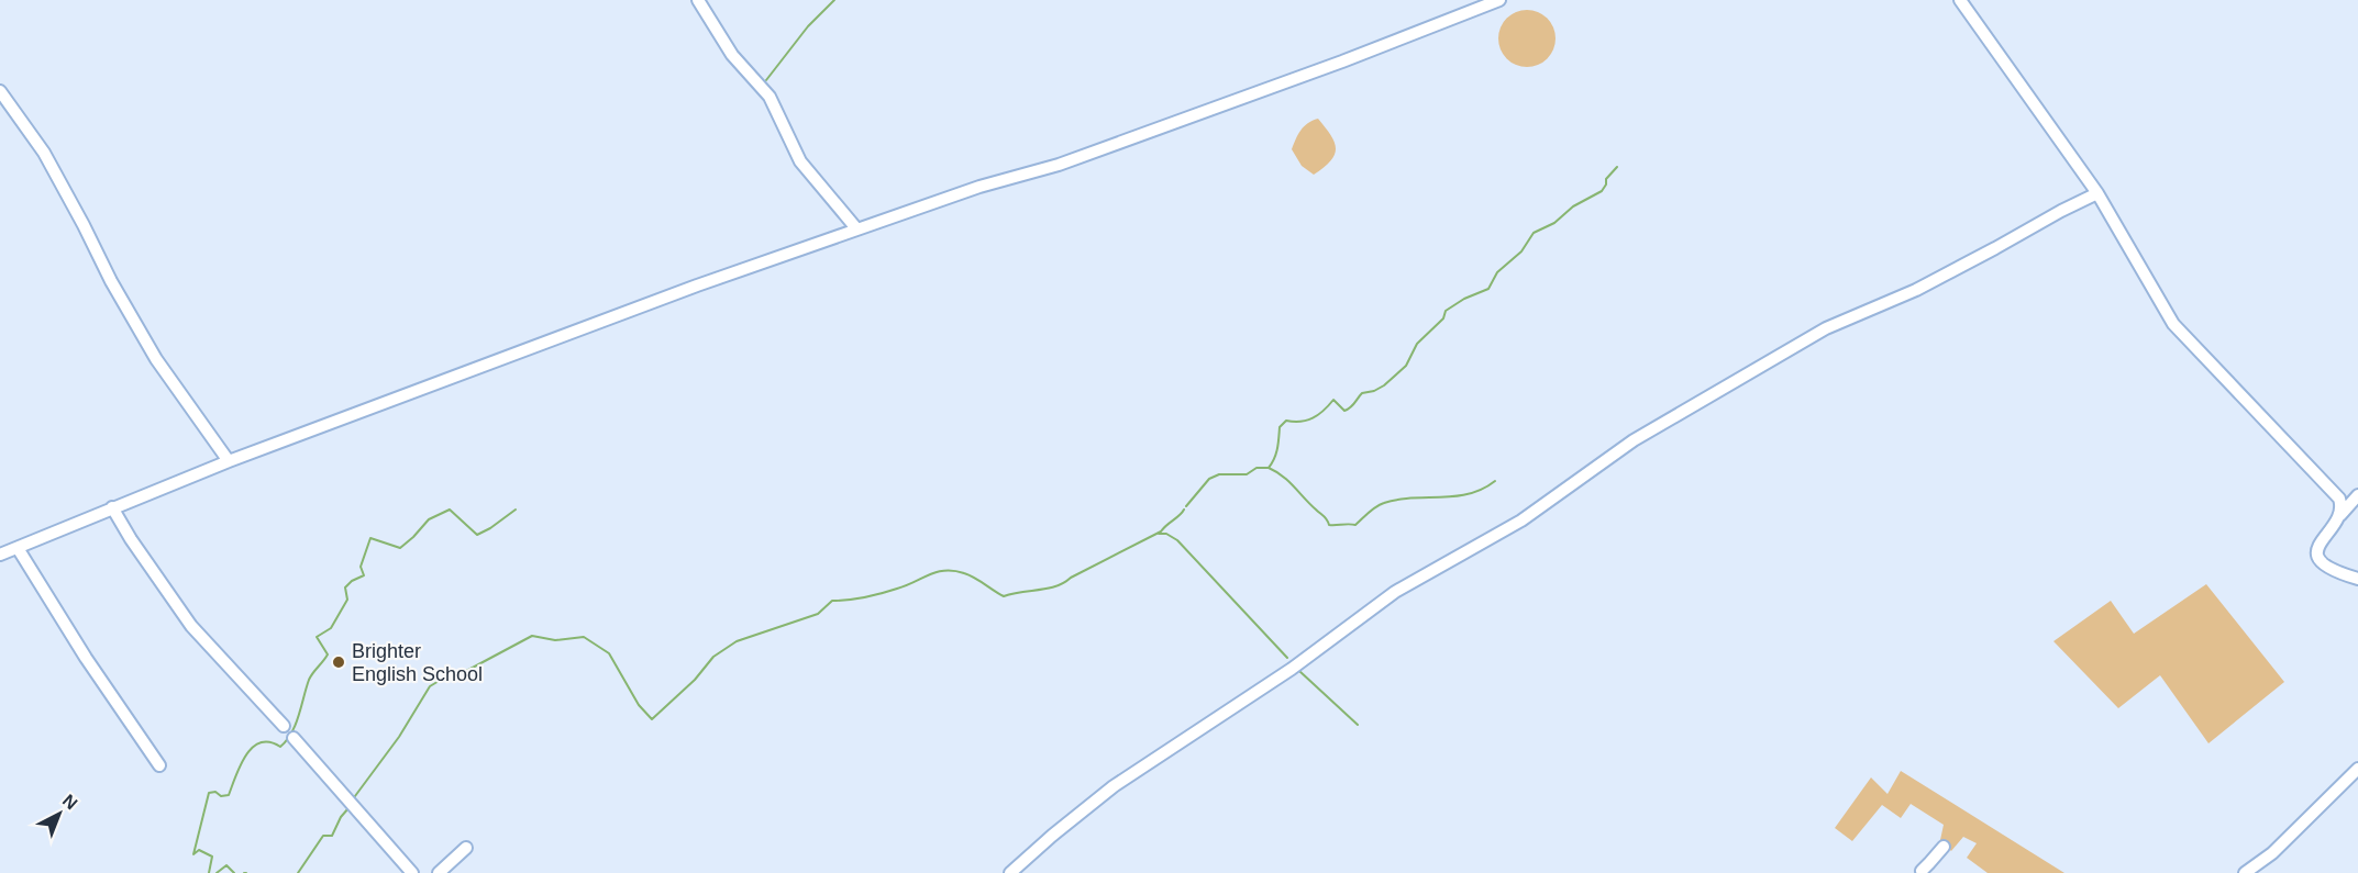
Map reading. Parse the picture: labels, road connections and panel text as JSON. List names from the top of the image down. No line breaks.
{"places":["Brighter English School"],"north":"top right"}
